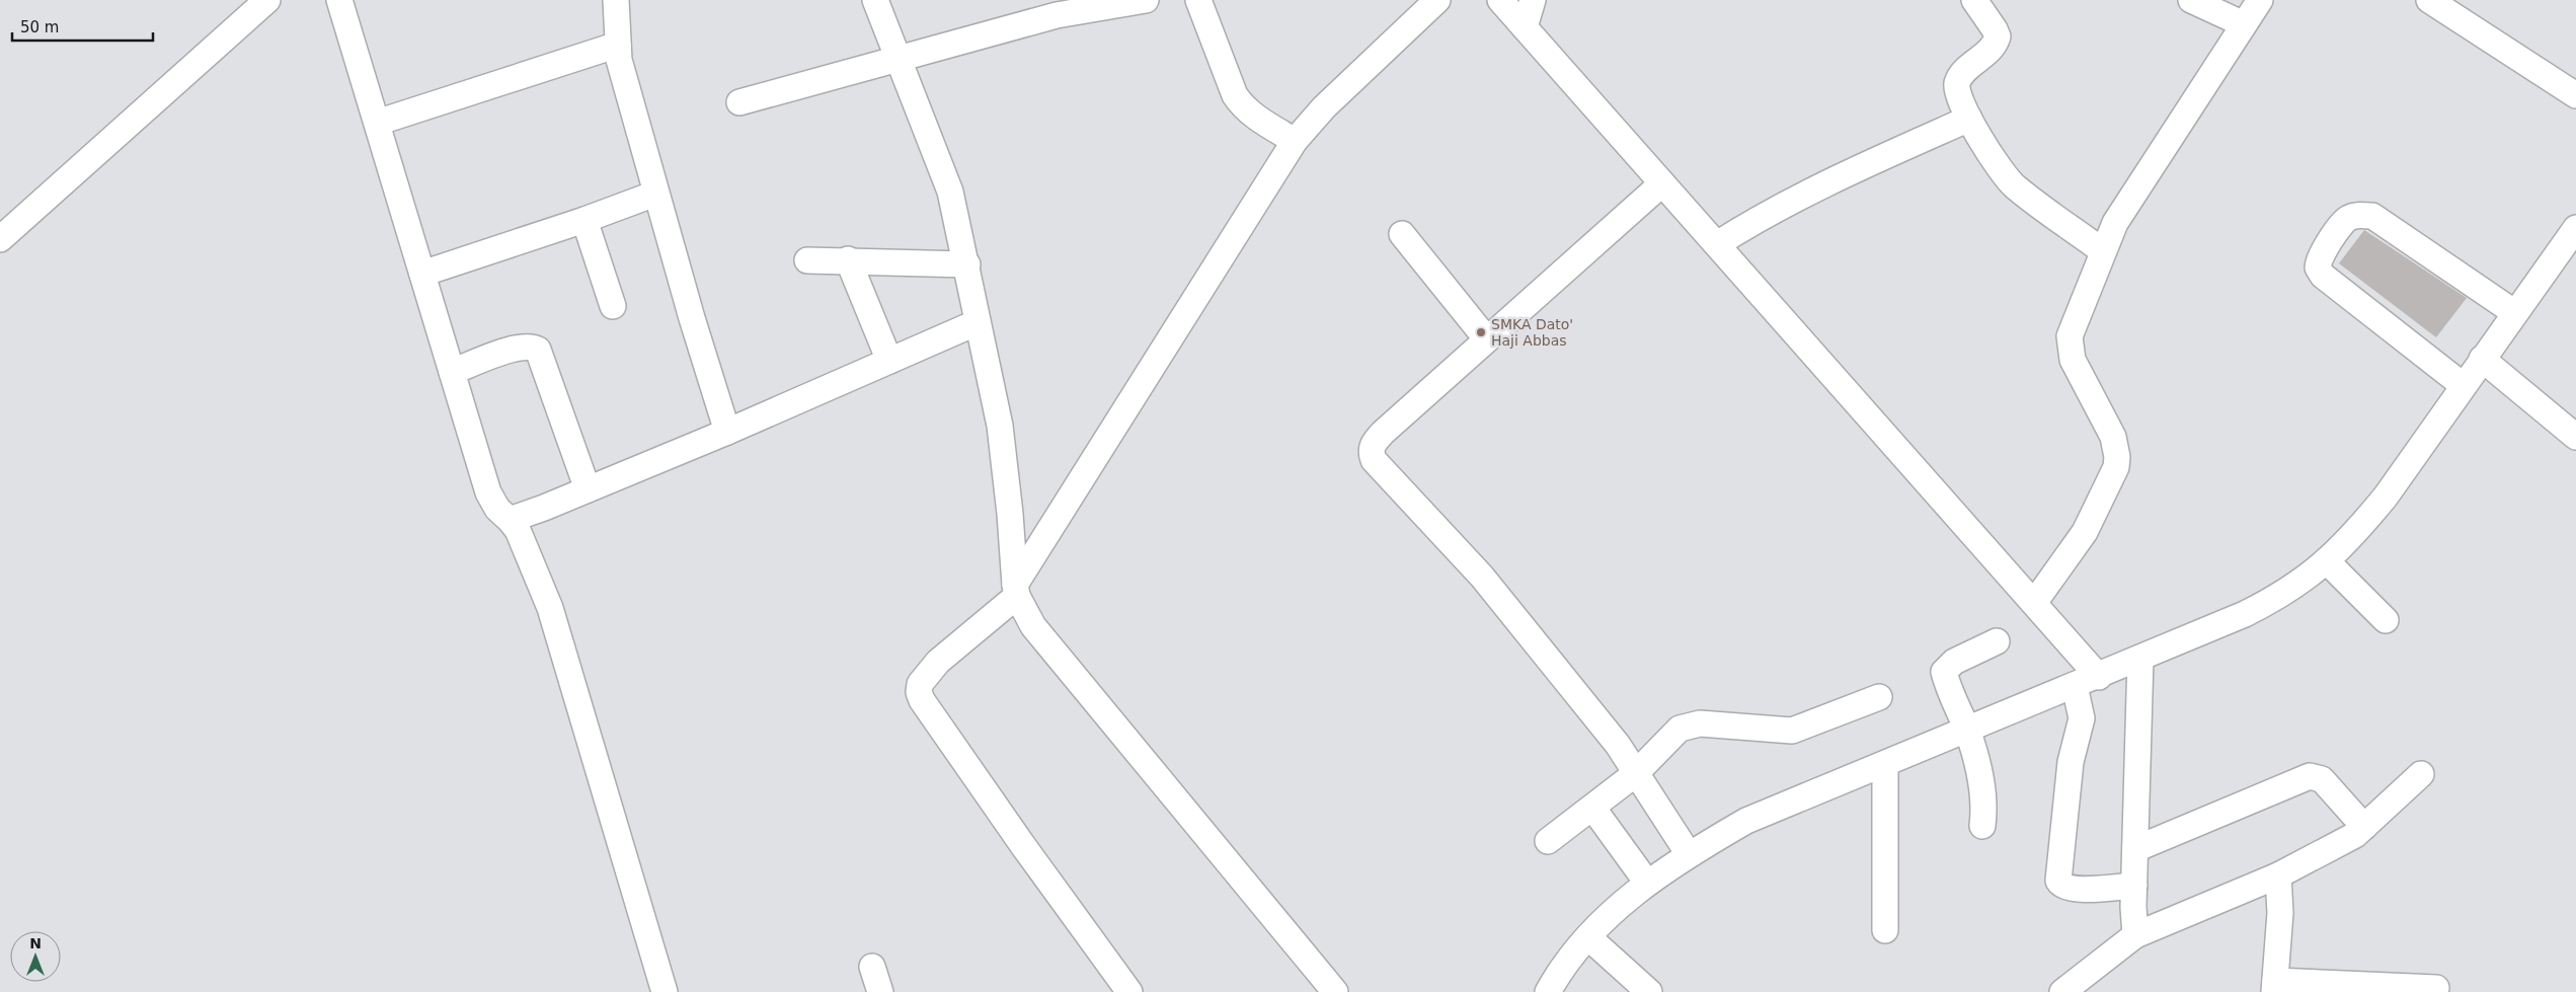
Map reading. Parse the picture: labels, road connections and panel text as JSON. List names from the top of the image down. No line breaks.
{"places":["SMKA Dato' Haji Abbas"],"scale_bar":"50 m","north":"top"}
